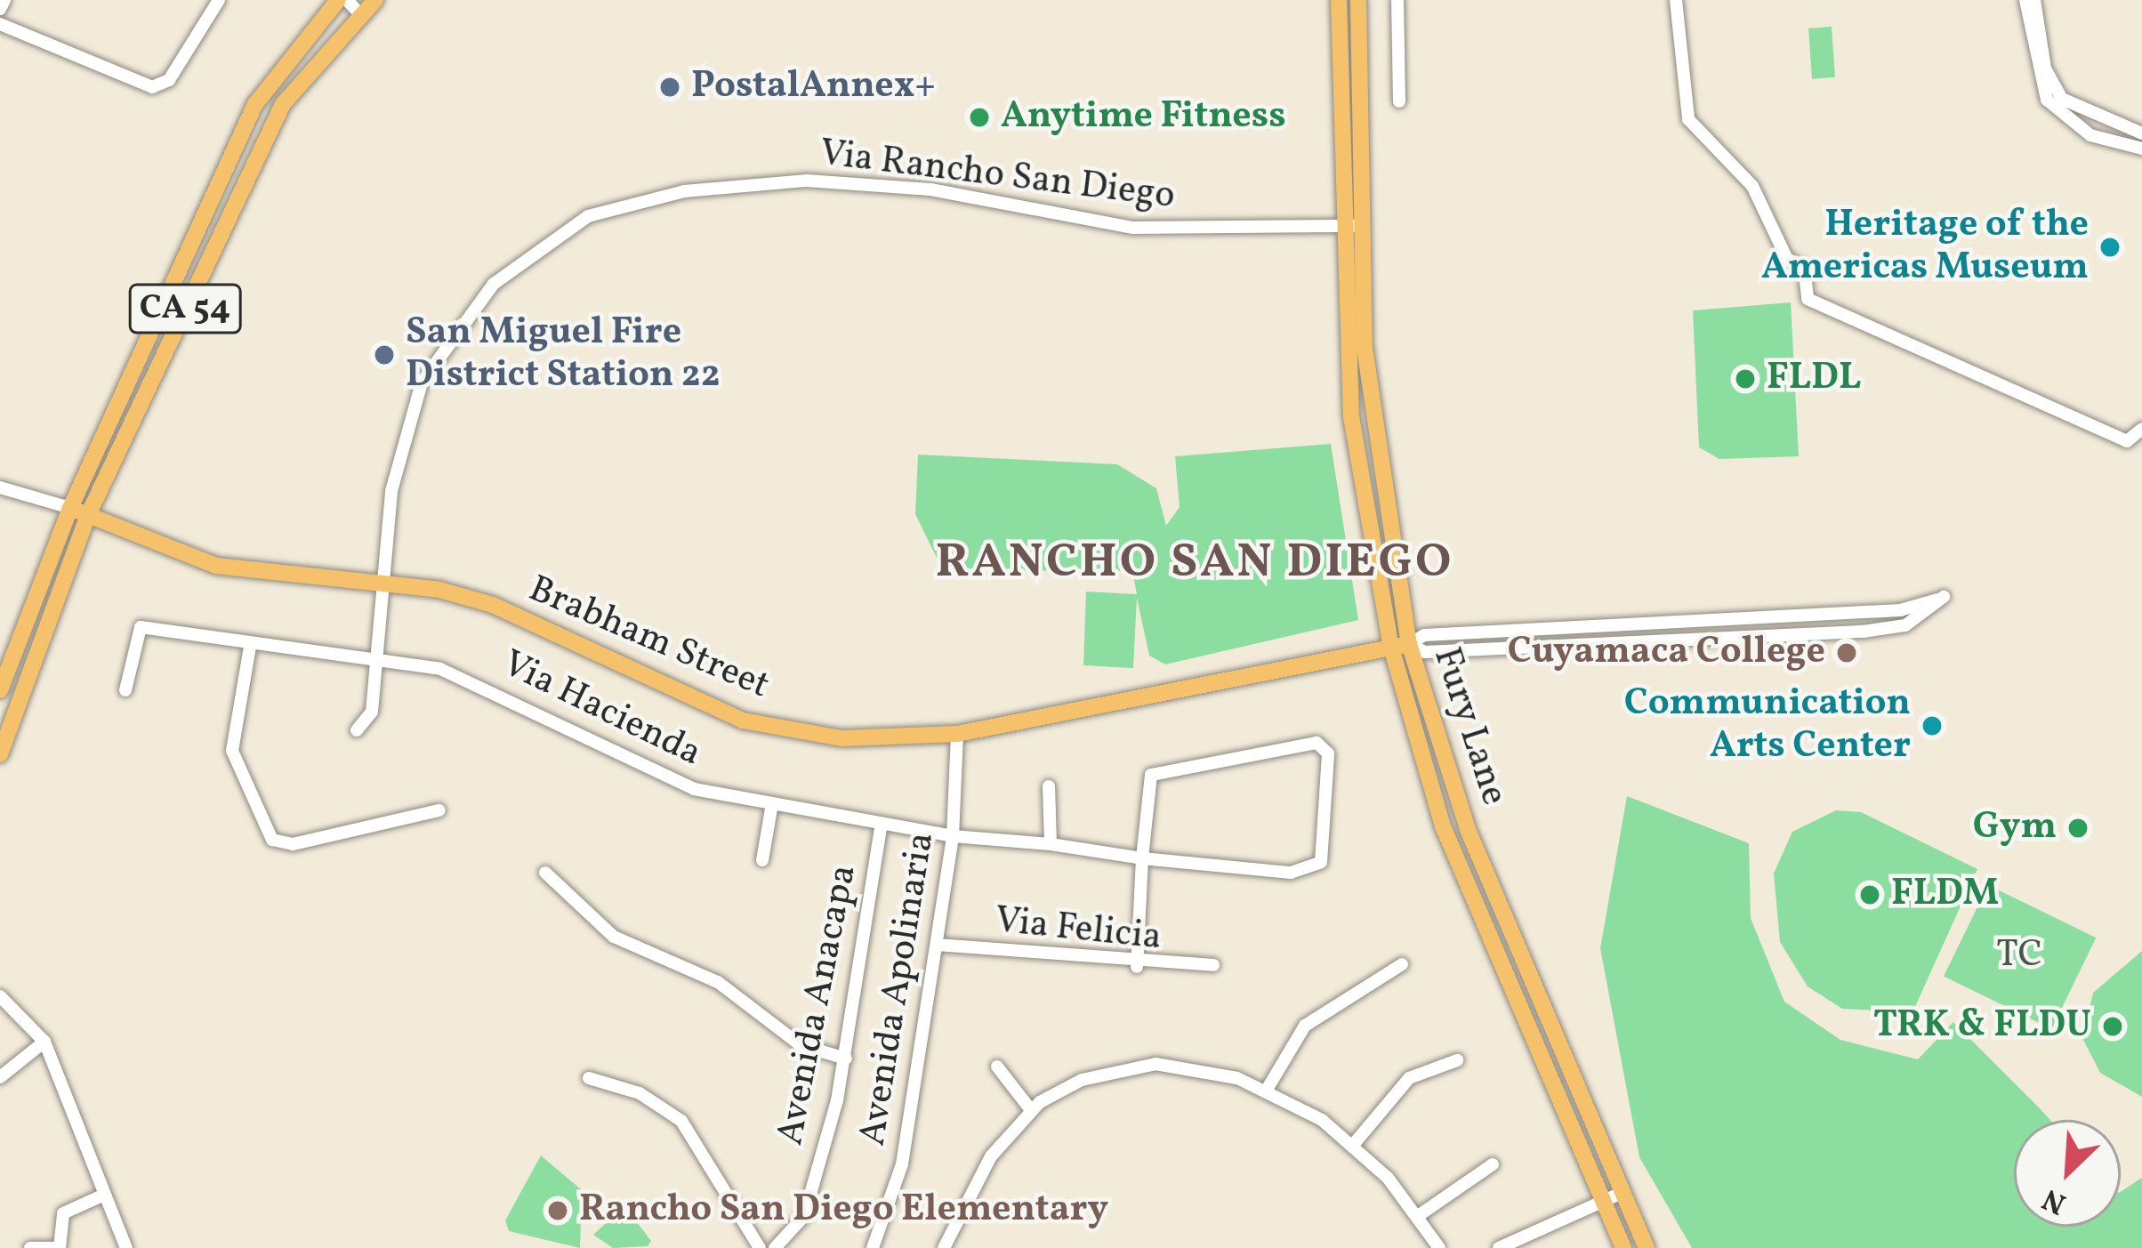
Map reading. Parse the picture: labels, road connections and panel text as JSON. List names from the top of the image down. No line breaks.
{"streets":{"main road":["CA 54","Brabham Street","Fury Lane"],"street":["Via Rancho San Diego","Via Hacienda","Via Felicia","Avenida Apolinaria","Avenida Anacapa"]},"crossings":[["Via Rancho San Diego","Brabham Street"],["Via Rancho San Diego","Via Hacienda"],["Via Rancho San Diego","Fury Lane"],["CA 54","Brabham Street"],["Brabham Street","Fury Lane"],["Brabham Street","Avenida Apolinaria"],["Via Hacienda","Avenida Apolinaria"],["Via Hacienda","Avenida Anacapa"],["Via Felicia","Avenida Apolinaria"]],"districts":["RANCHO SAN DIEGO"],"parks":["TC"],"places":["PostalAnnex+","Anytime Fitness","Heritage of the Americas Museum","San Miguel Fire District Station 22","FLDL","Cuyamaca College","Communication Arts Center","Gym","FLDM","TRK & FLDU","Rancho San Diego Elementary"],"north":"bottom left"}
